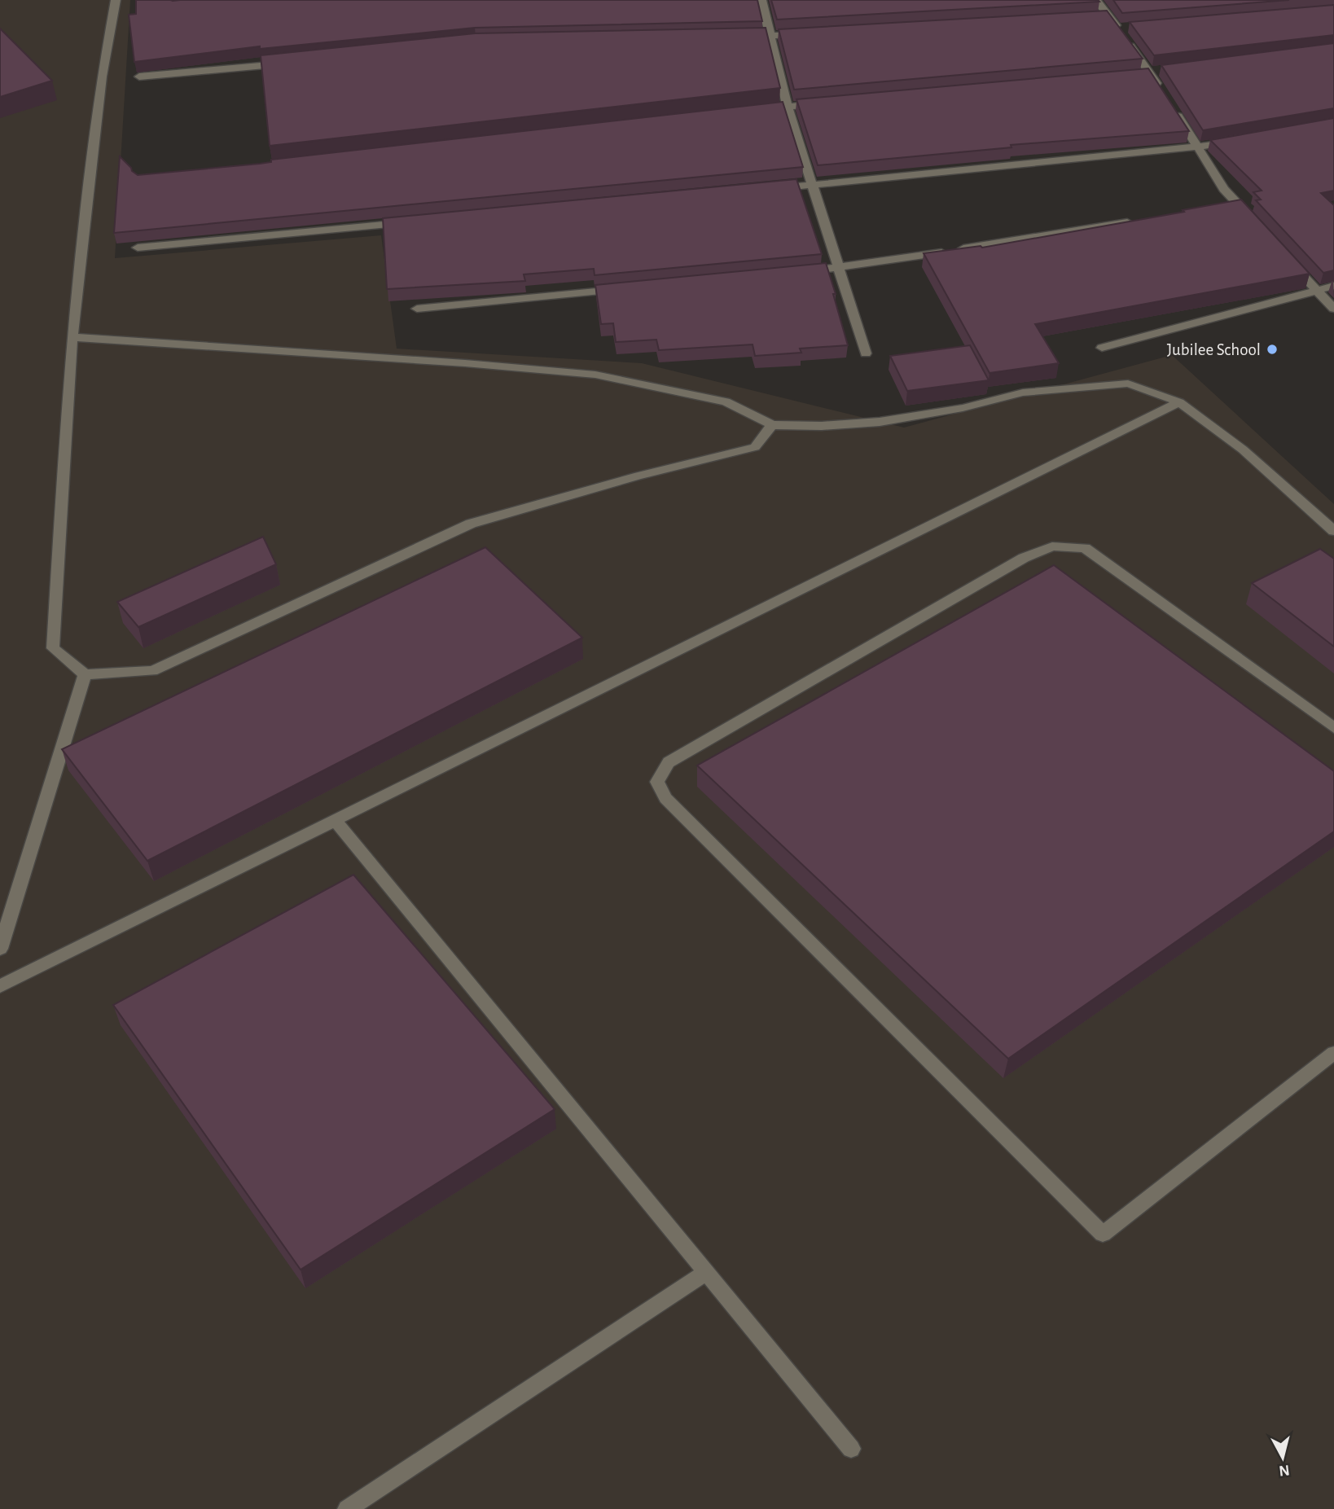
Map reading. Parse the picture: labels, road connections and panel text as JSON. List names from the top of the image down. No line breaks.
{"places":["Jubilee School"],"north":"bottom"}
